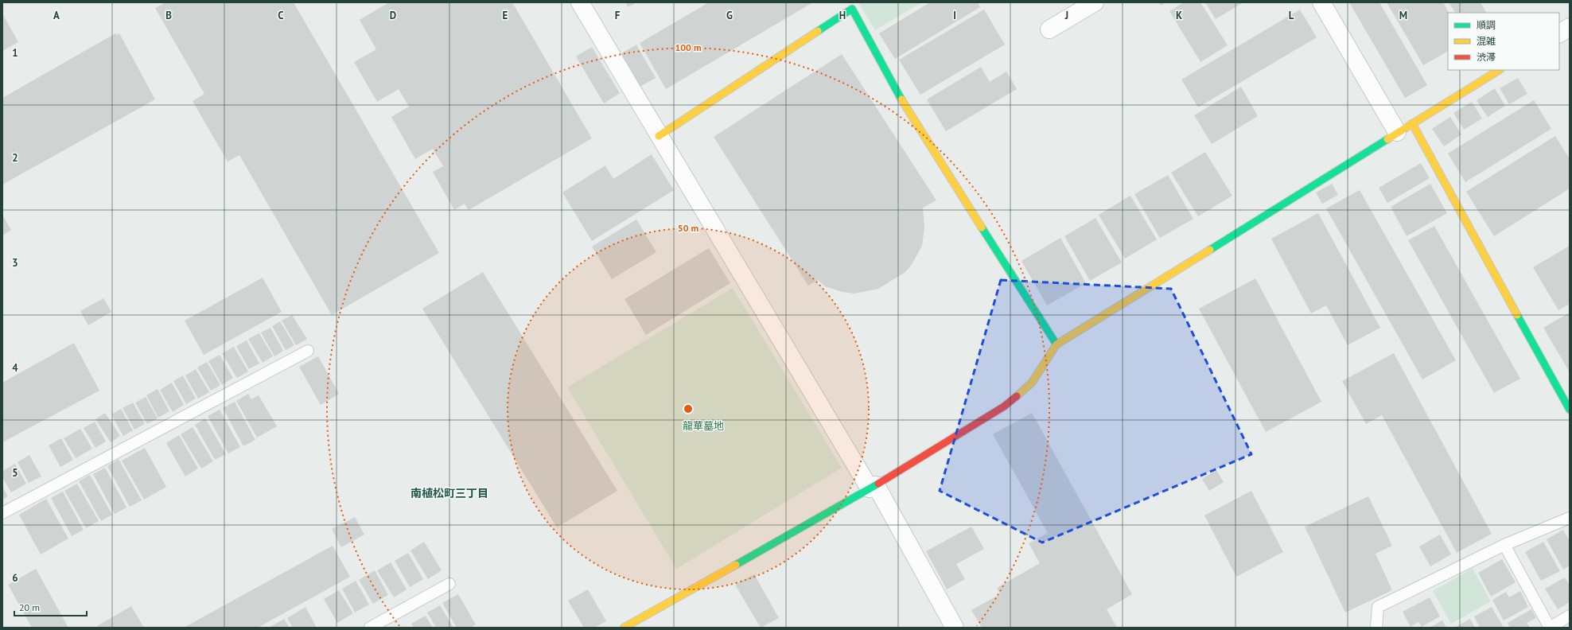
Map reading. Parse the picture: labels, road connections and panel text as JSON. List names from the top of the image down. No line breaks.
{"districts":["南植松町三丁目"],"parks":["龍華墓地"],"legend":["順調","混雑","渋滞"],"scale_bar":"20 m","grid":{"columns":["A","B","C","D","E","F","G","H","I","J","K","L","M"],"rows":["1","2","3","4","5","6"]},"rings":["100 m","50 m"]}
